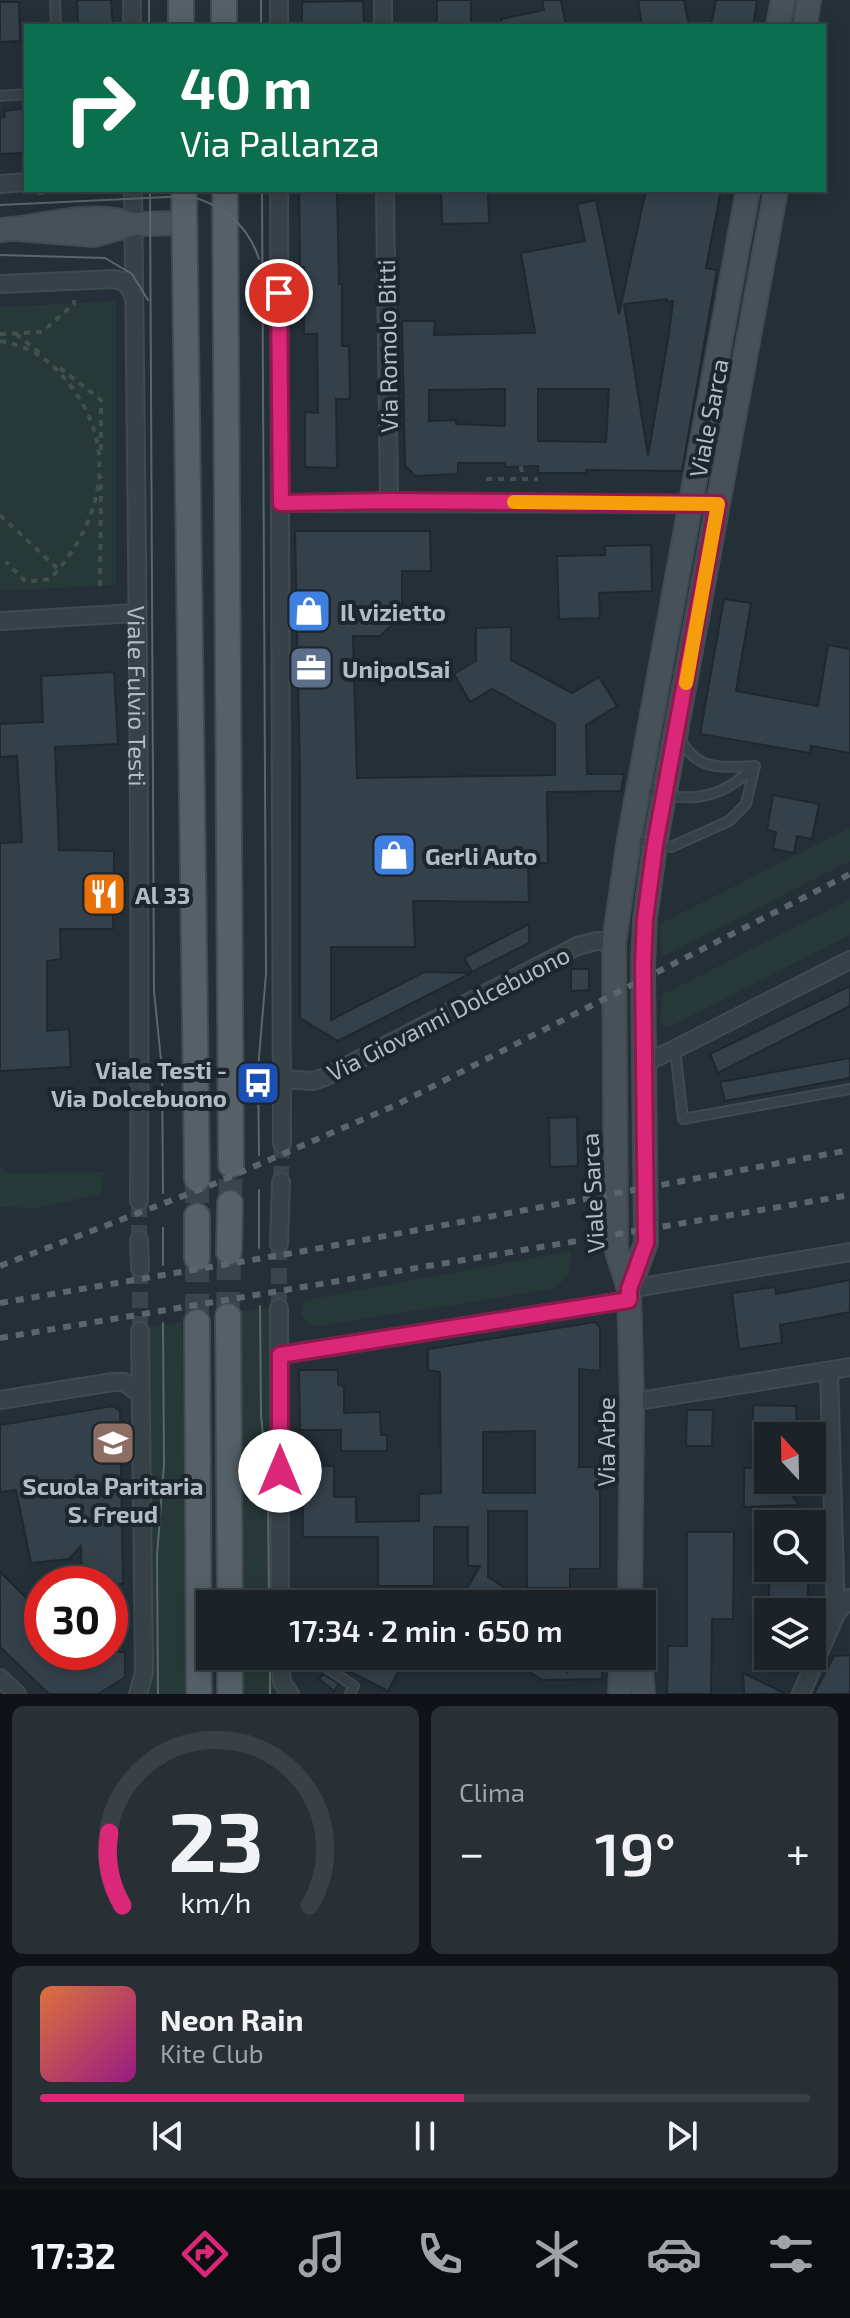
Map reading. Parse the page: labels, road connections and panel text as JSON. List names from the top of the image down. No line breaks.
{"streets":{"street":["Via Romolo Bitti","Viale Sarca","Viale Fulvio Testi","Via Giovanni Dolcebuono","Via Arbe"]},"crossings":[["Viale Sarca","Via Giovanni Dolcebuono"],["Viale Sarca","Via Arbe"]],"places":{"shop":["Il vizietto","Gerli Auto"],"office":["UnipolSai"],"restaurant":["Al 33"],"bus stop":["Viale Testi - Via Dolcebuono"],"school or university":["Scuola Paritaria S. Freud"]},"north":"top","page":{"turn":["40 m","Via Pallanza"],"limit":"30","trip":"17:34 · 2 min · 650 m","tile":"Clima","heat":["−","19°","+"],"song":["Neon Rain","Kite Club"],"tabs":"17:32","gauge":["23","km/h"]}}
